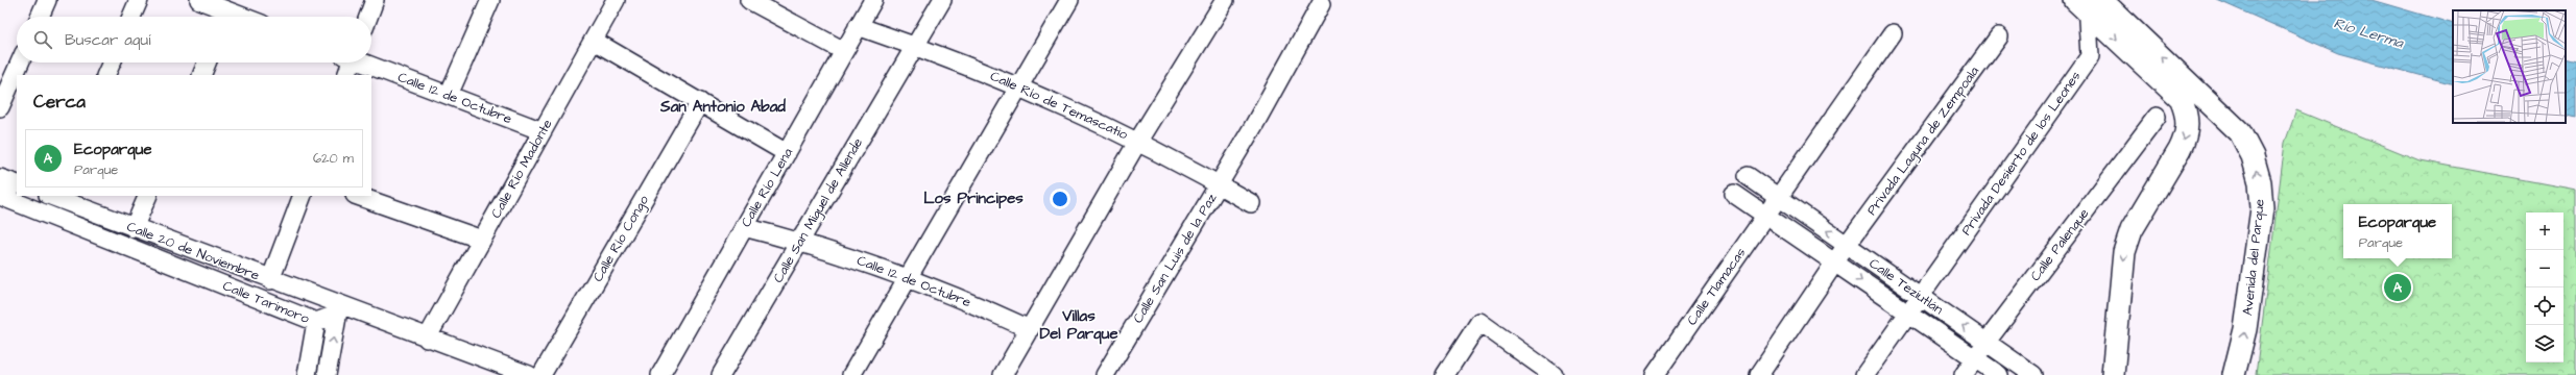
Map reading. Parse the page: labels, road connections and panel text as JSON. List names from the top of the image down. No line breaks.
{"streets":{"street":["Calle 12 de Octubre","Calle Río de Temascatio","Privada Laguna de Zempoala","Privada Desierto de los Leones","Calle Río Madonte","Calle Río Lena","Calle San Miguel de Allende","Calle Río Congo","Calle Palenque","Calle 20 de Noviembre","Avenida del Parque","Calle San Luis de la Paz","Calle Tlamacas","Calle Teziutlán","Calle Tarimoro"]},"crossings":[["Calle 12 de Octubre","Calle Río Madonte"],["Calle 12 de Octubre","Calle Río Lena"],["Calle 12 de Octubre","Calle San Miguel de Allende"],["Calle Río de Temascatio","Calle Río Lena"],["Calle Río de Temascatio","Calle San Miguel de Allende"],["Calle Río de Temascatio","Calle San Luis de la Paz"],["Privada Laguna de Zempoala","Calle Teziutlán"],["Privada Desierto de los Leones","Avenida del Parque"],["Privada Desierto de los Leones","Calle Teziutlán"],["Calle Palenque","Calle Teziutlán"],["Calle 20 de Noviembre","Calle Tarimoro"],["Calle Tlamacas","Calle Teziutlán"]],"one_way":["Avenida del Parque"],"districts":["San Antonio Abad","Los Principes","Villas Del Parque"],"water":["Río Lerma"],"page":{"search":"Buscar aquí","heading":"Cerca","list":[{"mark":"A","name":"Ecoparque","note":"Parque","value":"620 m"}],"popup":["Ecoparque","Parque"],"map_buttons":["+","−"],"pins":"A"}}
